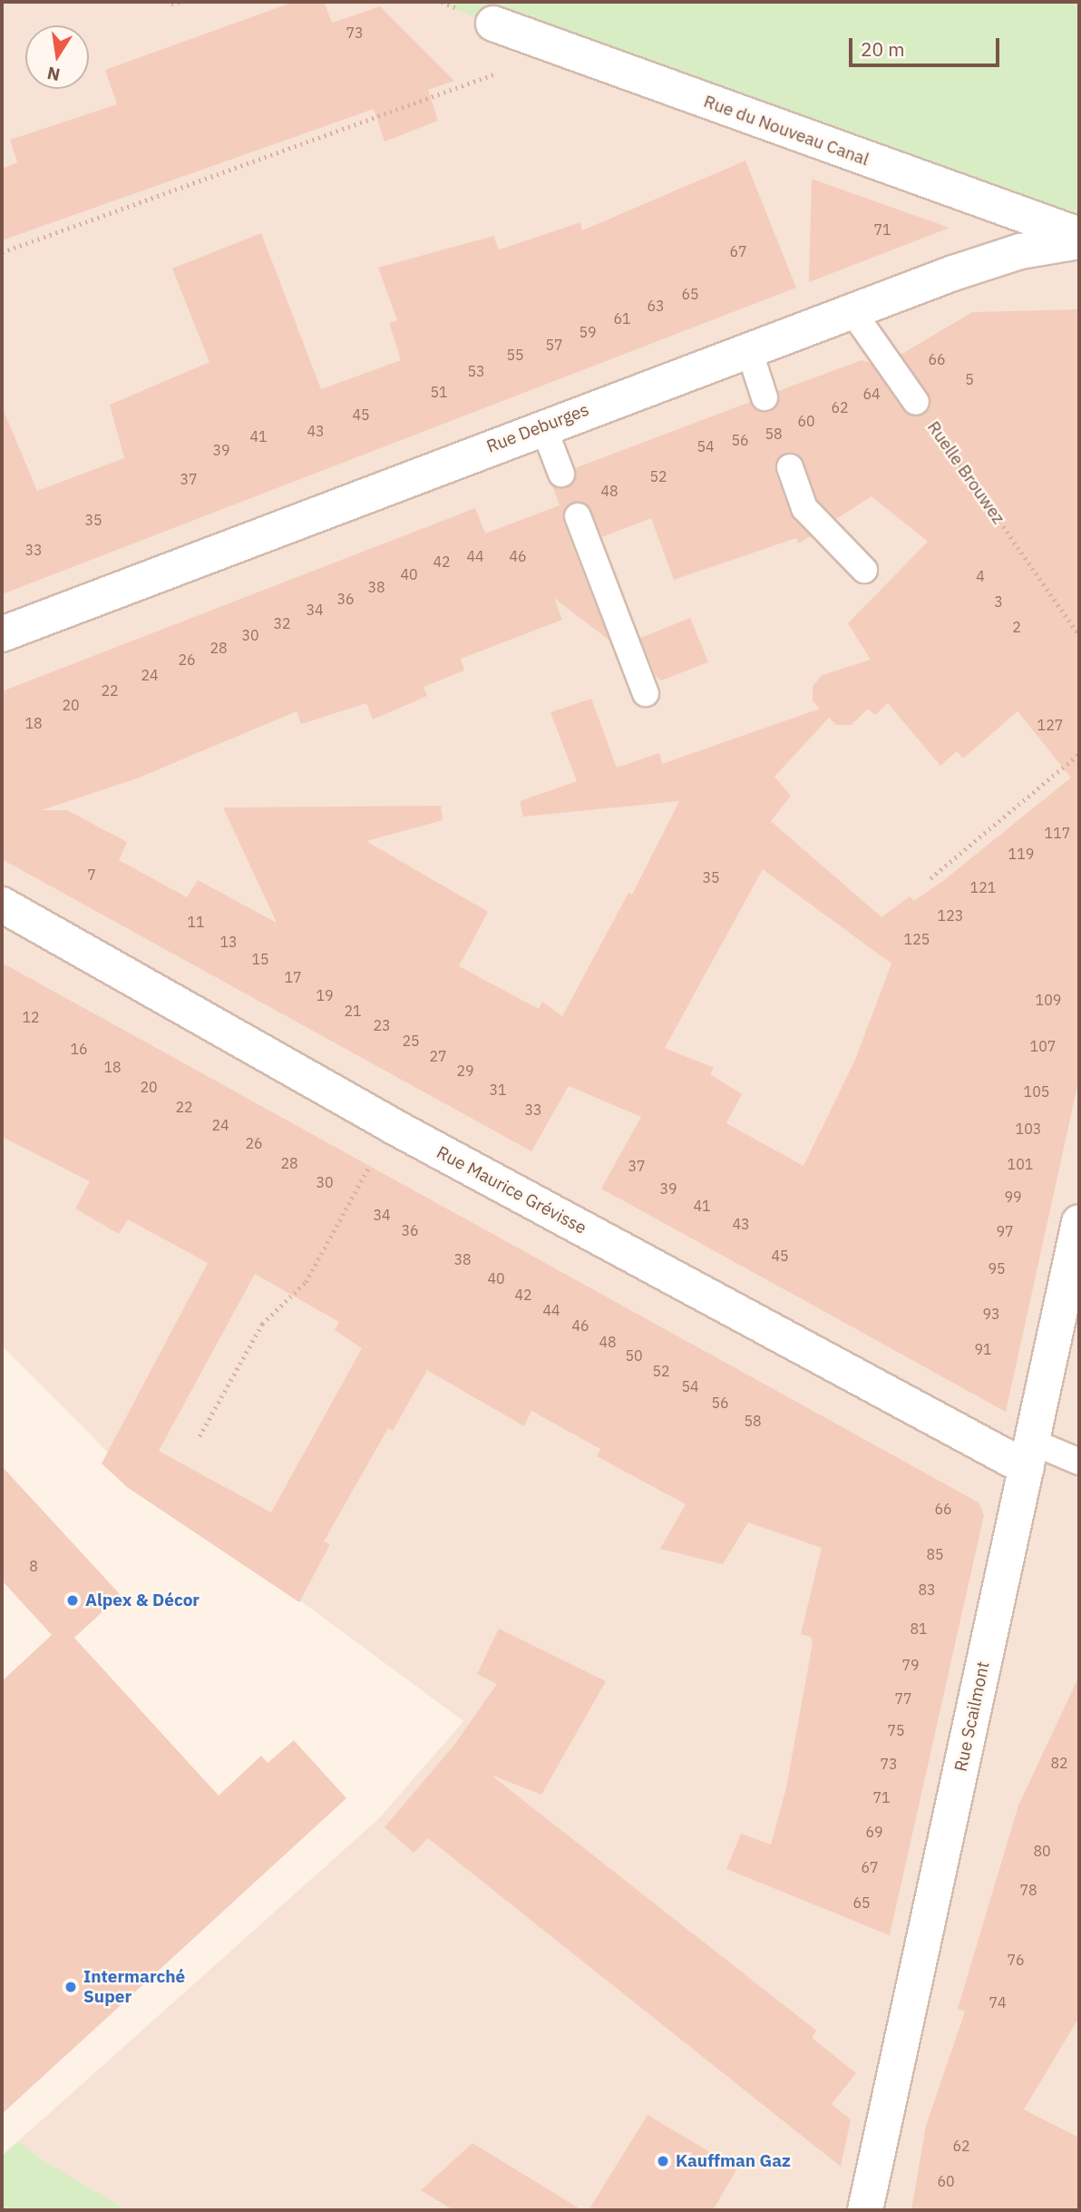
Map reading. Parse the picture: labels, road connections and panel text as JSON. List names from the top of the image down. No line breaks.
{"streets":{"street":["Rue du Nouveau Canal","Rue Deburges","Rue Maurice Grévisse","Rue Scailmont"],"path":["Ruelle Brouwez"]},"crossings":[["Rue Maurice Grévisse","Rue Scailmont"]],"places":["Alpex & Décor","Intermarché Super","Kauffman Gaz"],"house_numbers":["73","71","67","65","63","61","59","57","55","66","53","5","51","64","62","45","60","43","58","41","56","54","39","52","37","48","35","33","44","46","42","40","4","38","36","3","34","32","2","30","28","26","24","22","20","18","127","117","119","7","35","121","123","11","125","13","15","17","19","109","21","12","23","25","107","16","27","18","29","20","31","105","22","33","24","103","26","28","101","37","30","39","99","41","34","43","36","97","45","38","95","40","42","44","93","46","48","91","50","52","54","56","58","66","85","8","83","81","79","77","75","82","73","71","69","80","67","78","65","76","74","62","60"],"scale_bar":"20 m","north":"bottom"}
